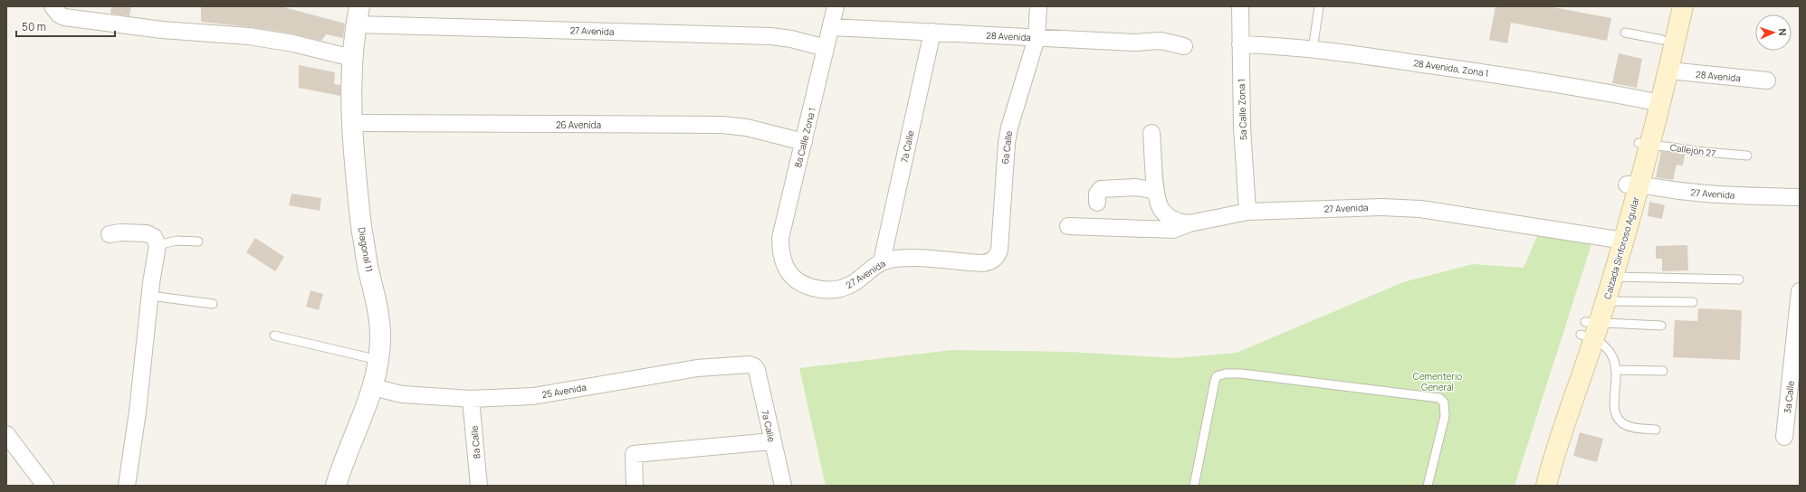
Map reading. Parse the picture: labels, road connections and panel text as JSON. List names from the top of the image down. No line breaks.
{"streets":{"main road":["Calzada Sinforoso Aguilar"],"street":["27 Avenida","28 Avenida","28 Avenida, Zona 1","5a Calle Zona 1","26 Avenida","8a Calle Zona 1","7a Calle","6a Calle","Diagonal 11","25 Avenida","3a Calle","8a Calle"],"lane":["Callejón 27"]},"crossings":[["27 Avenida","5a Calle Zona 1"],["27 Avenida","8a Calle Zona 1"],["27 Avenida","7a Calle"],["27 Avenida","6a Calle"],["27 Avenida","Calzada Sinforoso Aguilar"],["27 Avenida","Diagonal 11"],["28 Avenida","8a Calle Zona 1"],["28 Avenida","7a Calle"],["28 Avenida","6a Calle"],["28 Avenida","Calzada Sinforoso Aguilar"],["28 Avenida, Zona 1","5a Calle Zona 1"],["28 Avenida, Zona 1","Calzada Sinforoso Aguilar"],["26 Avenida","8a Calle Zona 1"],["26 Avenida","Diagonal 11"],["7a Calle","25 Avenida"],["Callejón 27","Calzada Sinforoso Aguilar"],["Diagonal 11","25 Avenida"],["25 Avenida","8a Calle"]],"parks":["Cementerio General"],"scale_bar":"50 m","north":"right"}
